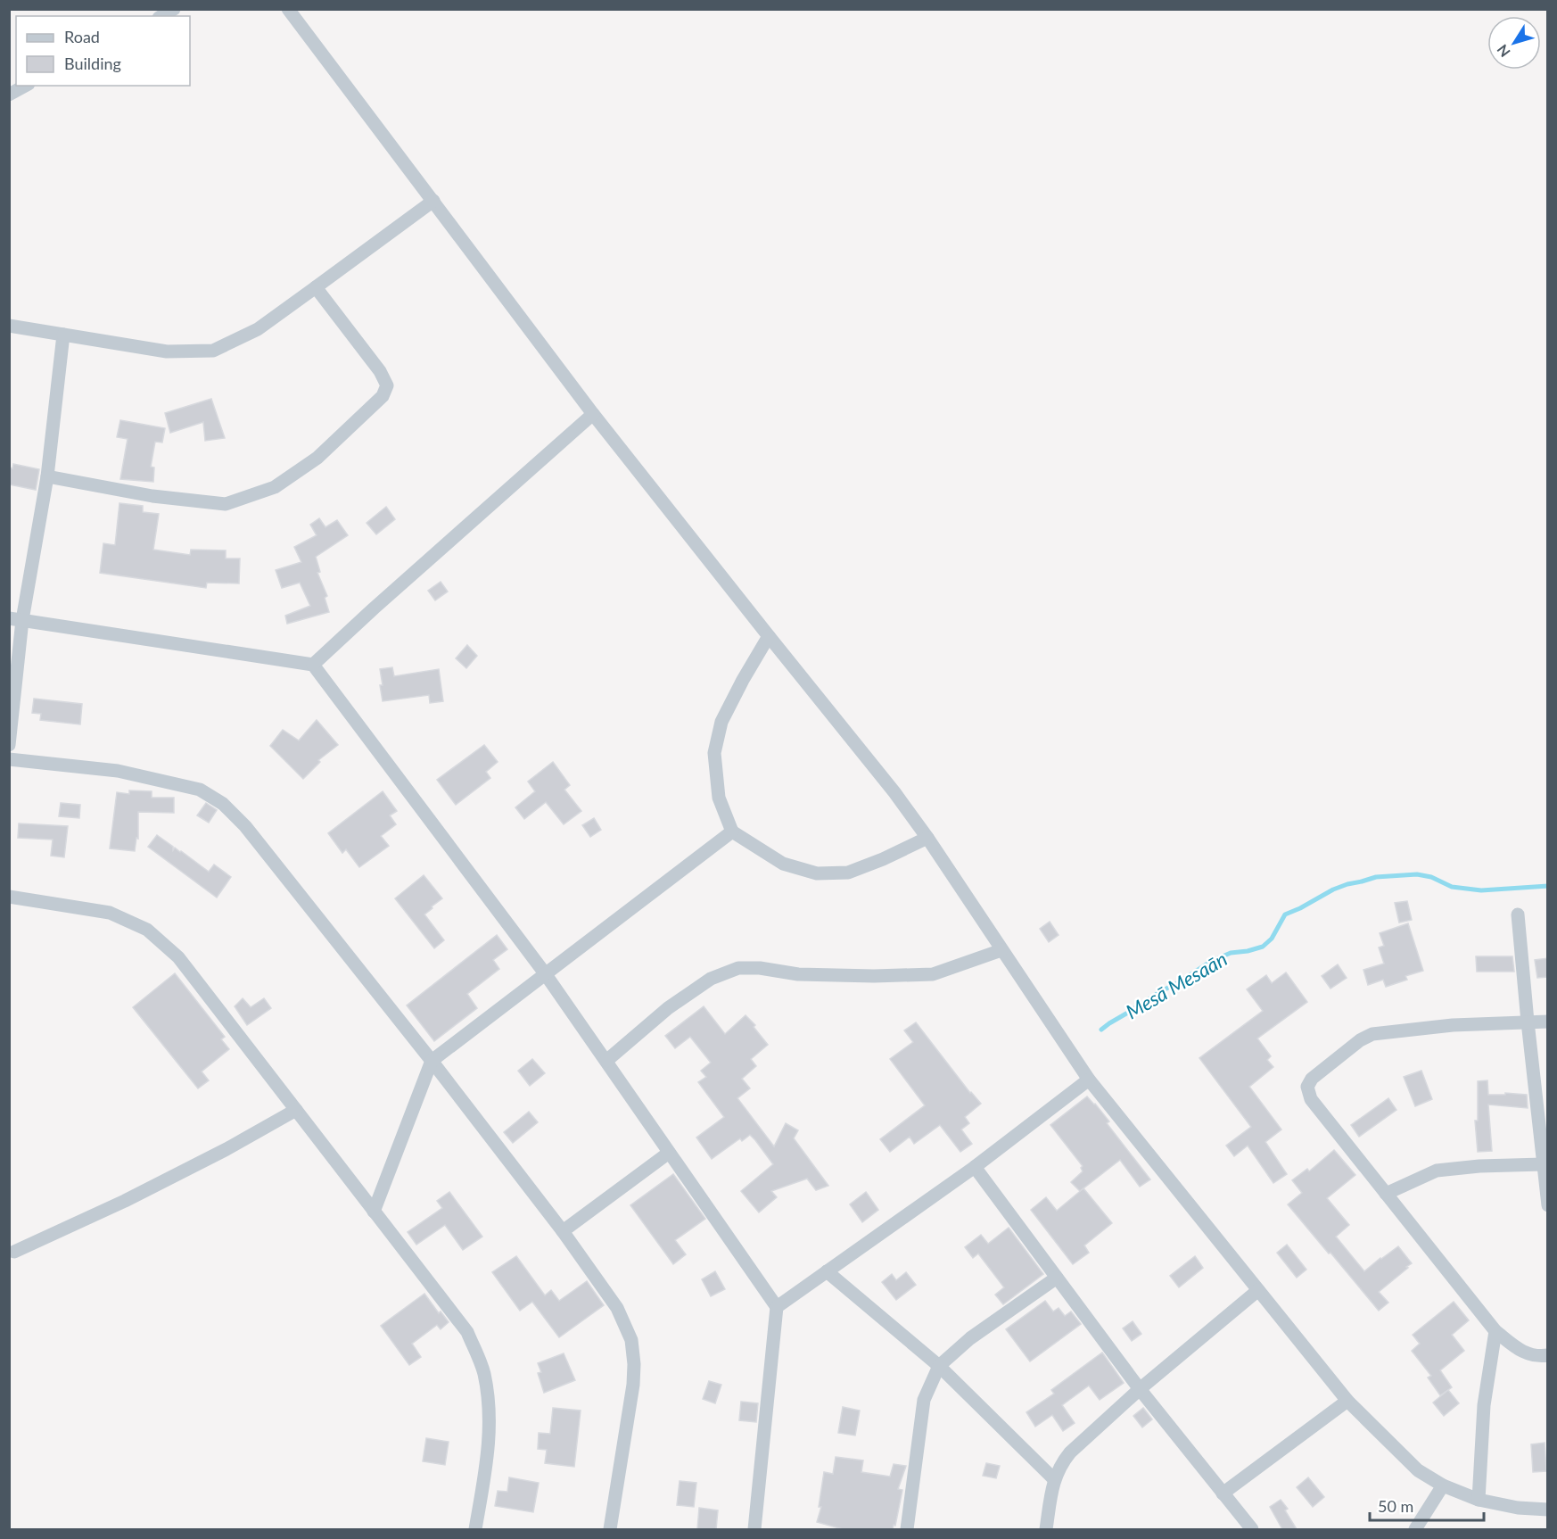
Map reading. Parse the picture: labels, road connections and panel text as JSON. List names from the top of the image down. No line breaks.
{"water":["Mesā Mesaān"],"legend":["Road","Building"],"scale_bar":"50 m","north":"bottom left"}
